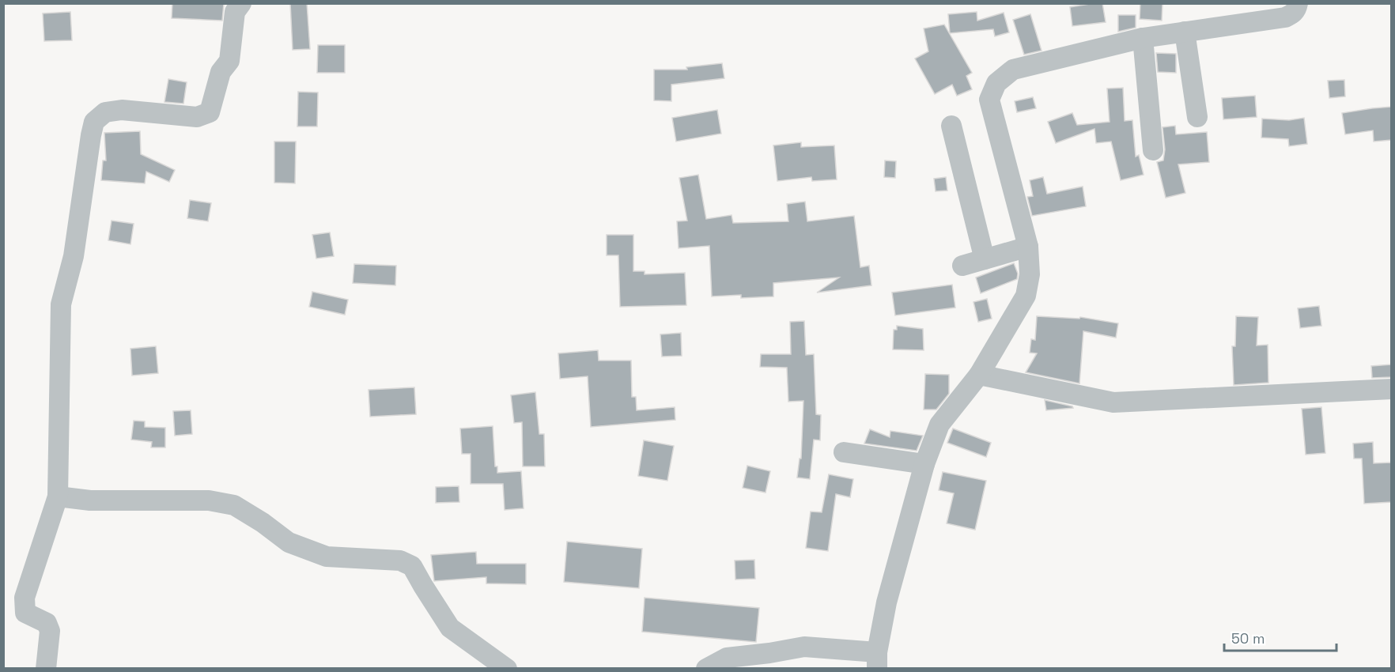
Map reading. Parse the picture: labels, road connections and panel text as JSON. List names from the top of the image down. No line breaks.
{"scale_bar":"50 m"}
